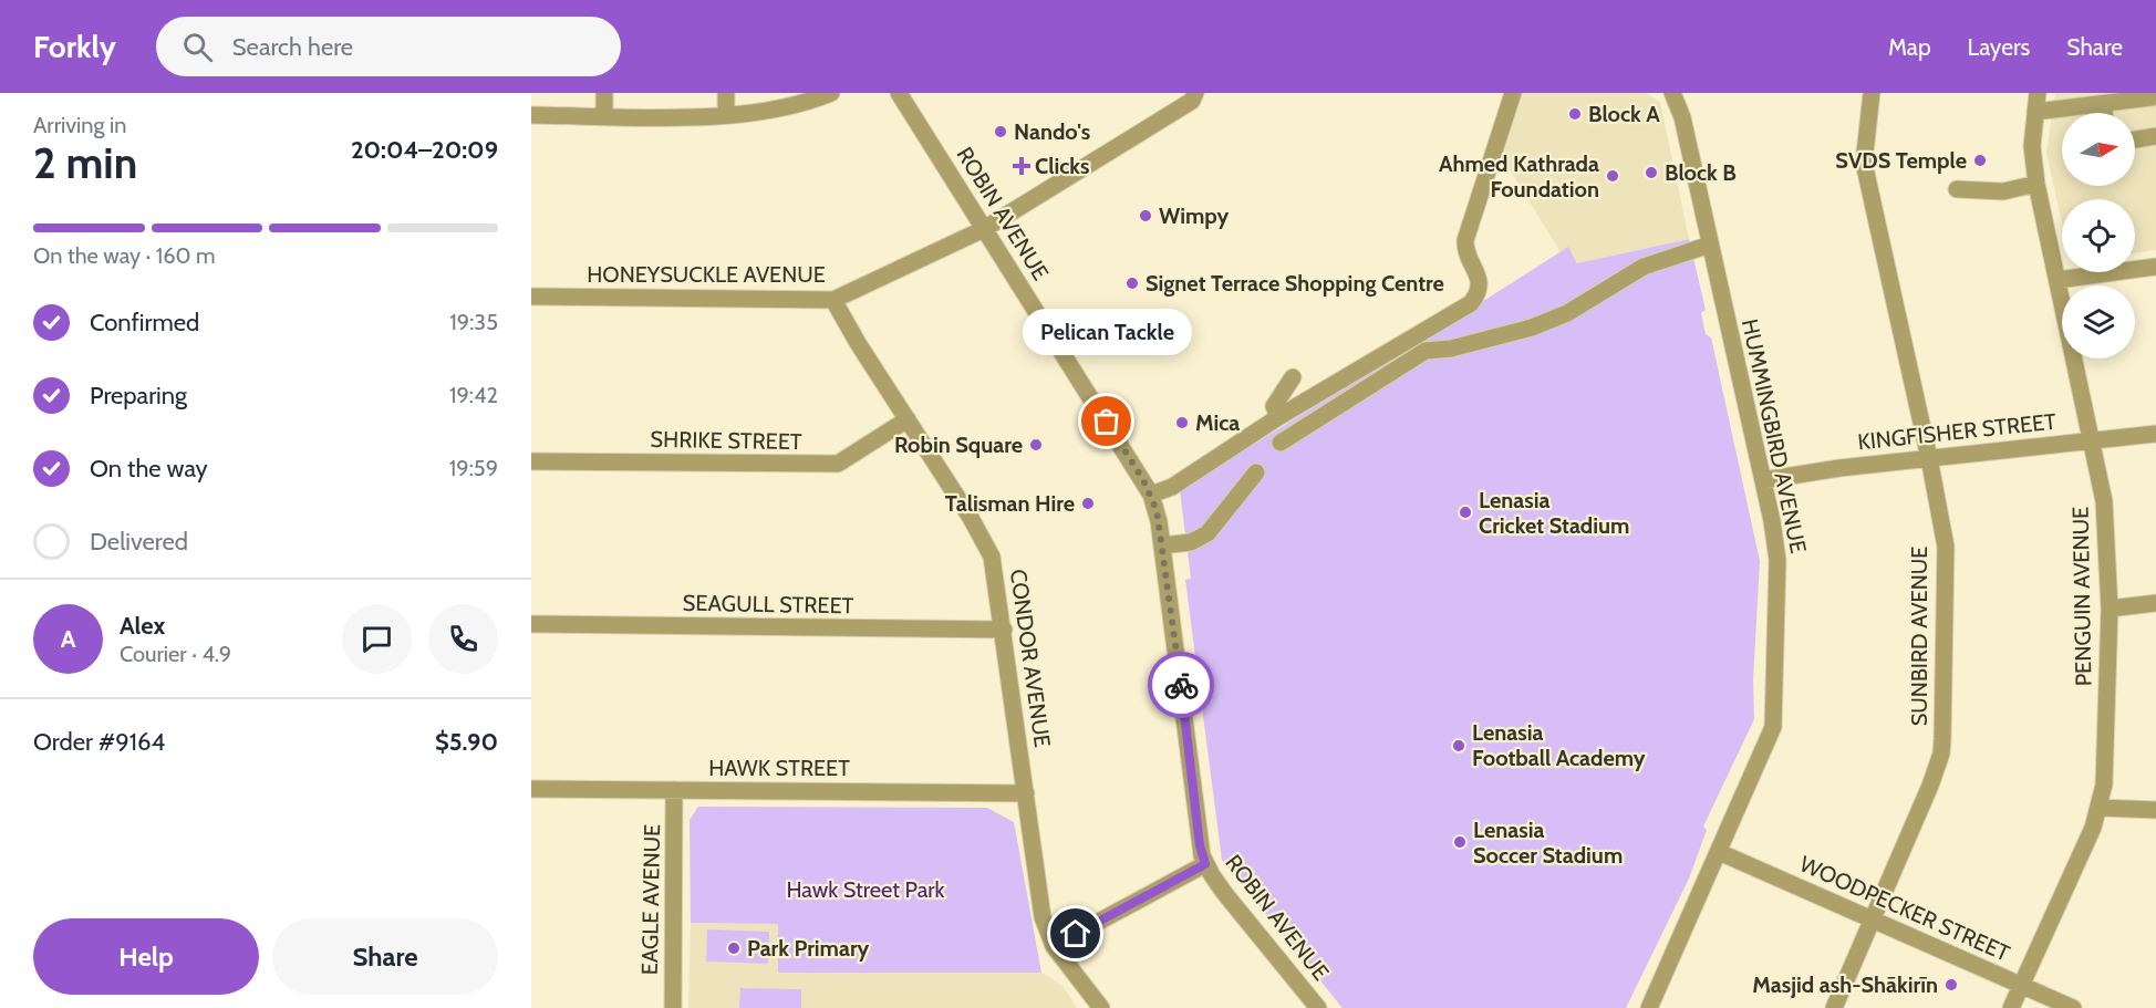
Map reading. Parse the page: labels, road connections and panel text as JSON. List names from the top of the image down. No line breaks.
{"streets":{"street":["ROBIN AVENUE","HONEYSUCKLE AVENUE","KINGFISHER STREET","HUMMINGBIRD AVENUE","SHRIKE STREET","PENGUIN AVENUE","SEAGULL STREET","SUNBIRD AVENUE","CONDOR AVENUE","HAWK STREET","EAGLE AVENUE","WOODPECKER STREET"]},"crossings":[["ROBIN AVENUE","HONEYSUCKLE AVENUE"],["HONEYSUCKLE AVENUE","CONDOR AVENUE"],["KINGFISHER STREET","HUMMINGBIRD AVENUE"],["KINGFISHER STREET","PENGUIN AVENUE"],["KINGFISHER STREET","SUNBIRD AVENUE"],["HUMMINGBIRD AVENUE","WOODPECKER STREET"],["SHRIKE STREET","CONDOR AVENUE"],["PENGUIN AVENUE","WOODPECKER STREET"],["SEAGULL STREET","CONDOR AVENUE"],["SUNBIRD AVENUE","WOODPECKER STREET"],["CONDOR AVENUE","HAWK STREET"],["HAWK STREET","EAGLE AVENUE"]],"parks":["Hawk Street Park"],"places":{"other":["Block A","Nando's","SVDS Temple","Block B","Ahmed Kathrada Foundation","Wimpy","Signet Terrace Shopping Centre","Pelican Tackle","Mica","Robin Square","Talisman Hire","Lenasia Cricket Stadium","Lenasia Football Academy","Lenasia Soccer Stadium","Park Primary","Masjid ash-Shākirīn"],"health":["Clicks"]},"north":"right","page":{"header":"Forkly","search":"Search here","nav":["Map","Layers","Share"],"heading":["2 min","Arriving in","20:04–20:09"],"panel":["Alex","Courier · 4.9","Order #9164","$5.90"],"bar":"On the way · 160 m","list":[["Confirmed","19:35"],["Preparing","19:42"],["On the way","19:59"],"Delivered"],"bubble":"Pelican Tackle","round":"A","buttons":["Help","Share"]}}
